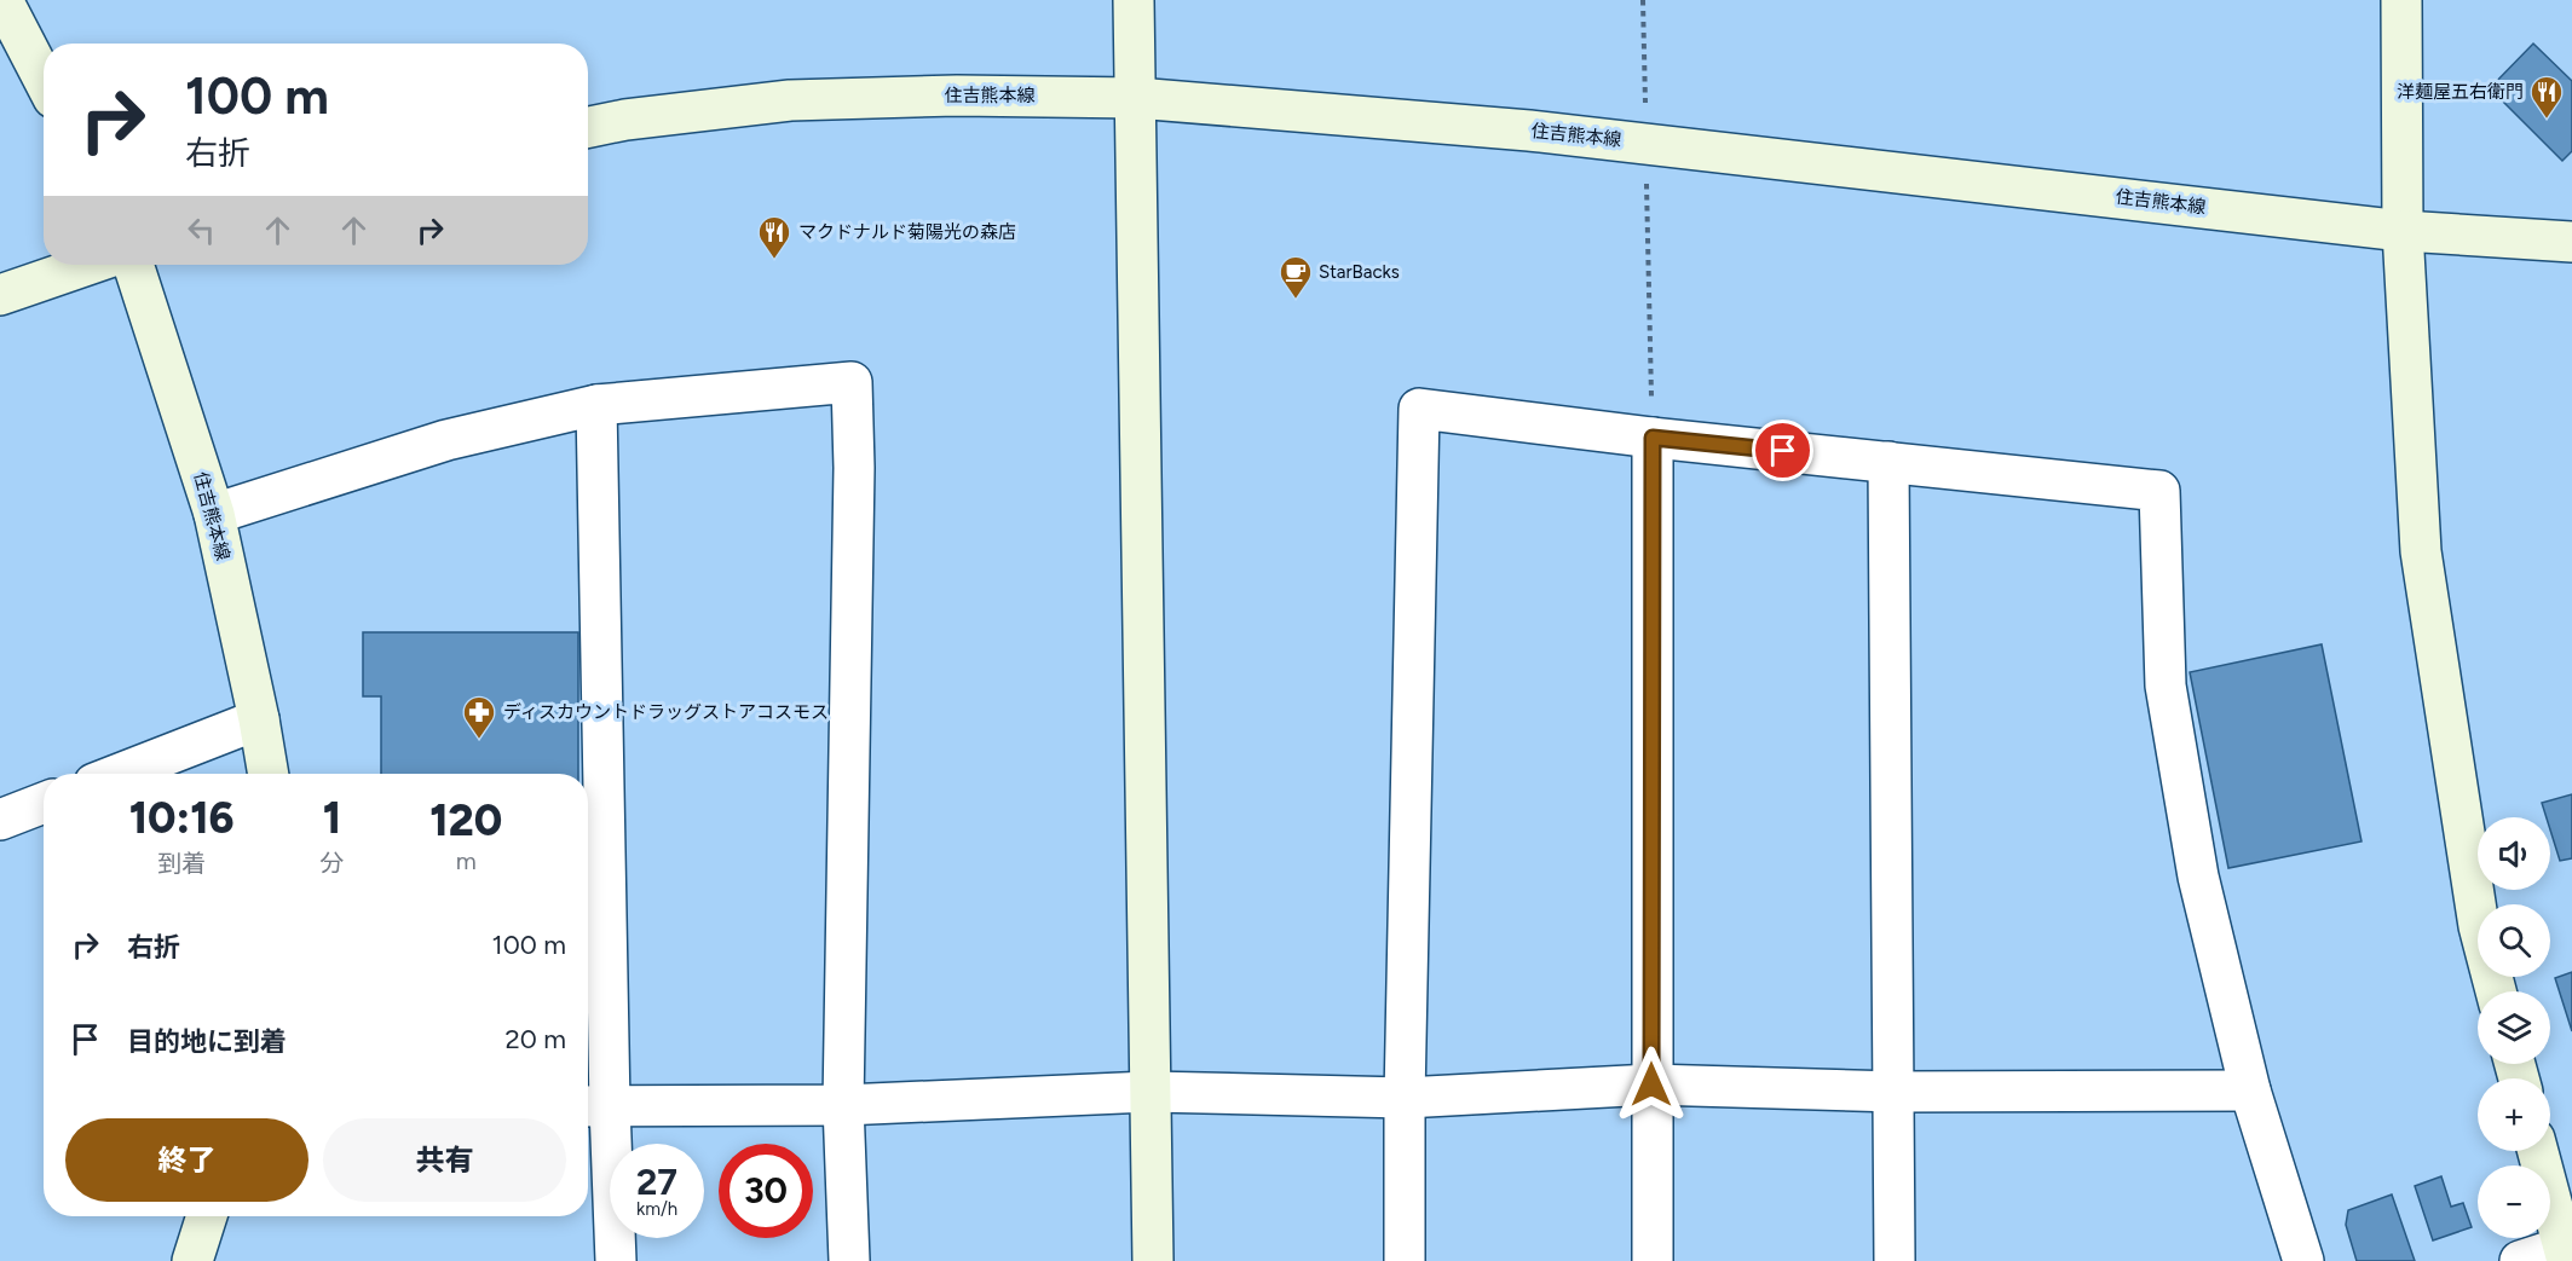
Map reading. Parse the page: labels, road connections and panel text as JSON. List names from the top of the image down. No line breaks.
{"streets":{"main road":["住吉熊本線"]},"places":{"restaurant":["洋麺屋五右衛門","マクドナルド菊陽光の森店"],"cafe":["StarBacks"],"pharmacy":["ディスカウントドラッグストアコスモス"]},"page":{"turn":["100 m","右折"],"eta":["10:16","到着","1","分","120","m"],"map_buttons":["+","−"],"list":[{"name":"右折","value":"100 m"},{"name":"目的地に到着","value":"20 m"}],"buttons":["終了","共有"],"speed":"27 km/h","limit":"30"}}
